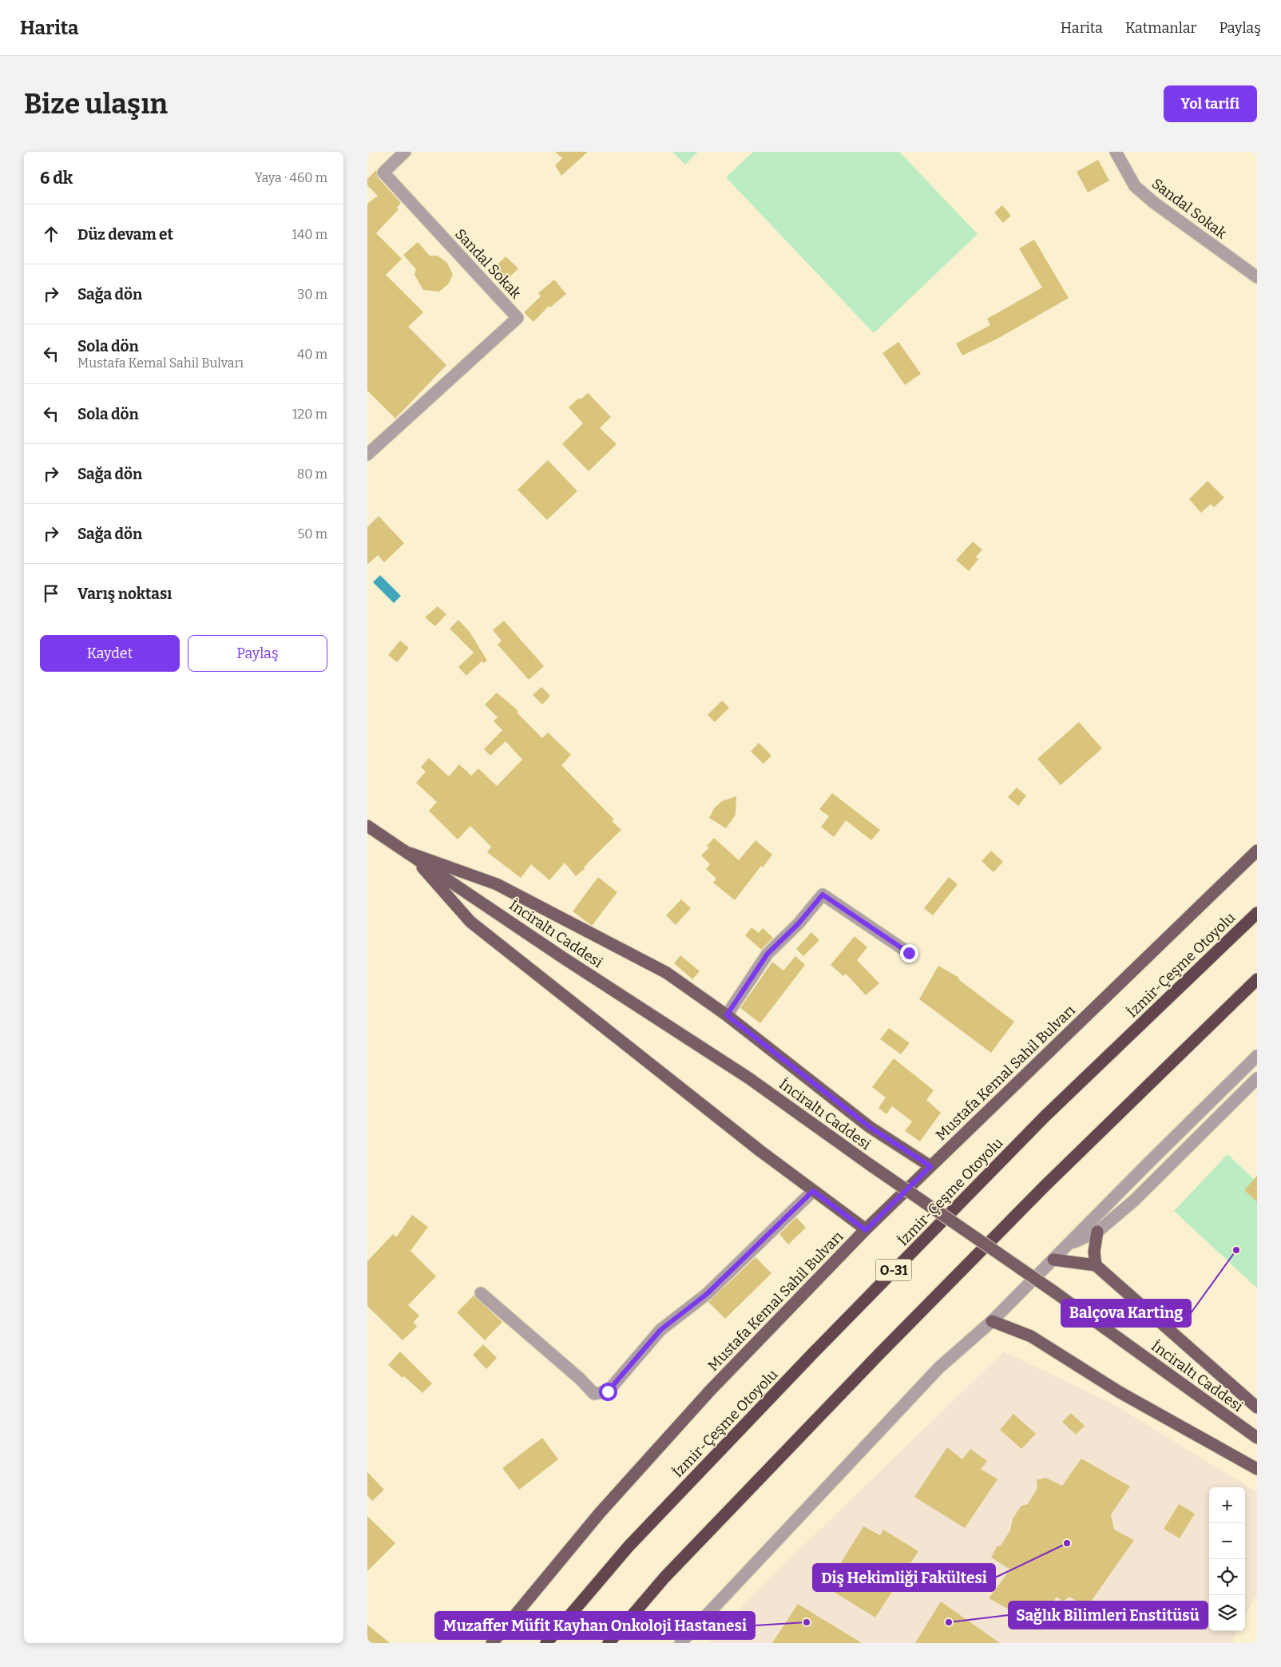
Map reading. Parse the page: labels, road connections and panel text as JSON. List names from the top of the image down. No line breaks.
{"streets":{"highway":["İzmir-Çeşme Otoyolu","O-31"],"main road":["İnciraltı Caddesi","Mustafa Kemal Sahil Bulvarı"],"street":["Sandal Sokak"]},"places":["Balçova Karting","Diş Hekimliği Fakültesi","Muzaffer Müfit Kayhan Onkoloji Hastanesi","Sağlık Bilimleri Enstitüsü"],"page":{"header":"Harita","nav":["Harita","Katmanlar","Paylaş"],"buttons":["Yol tarifi",["Kaydet","Paylaş"]],"title":"Bize ulaşın","heading":["6 dk","Yaya · 460 m"],"list":[["Düz devam et","140 m"],["Sağa dön","30 m"],["Sola dön","Mustafa Kemal Sahil Bulvarı","40 m"],["Sola dön","120 m"],["Sağa dön","80 m"],["Sağa dön","50 m"],"Varış noktası"],"map_buttons":["+","−"]}}
